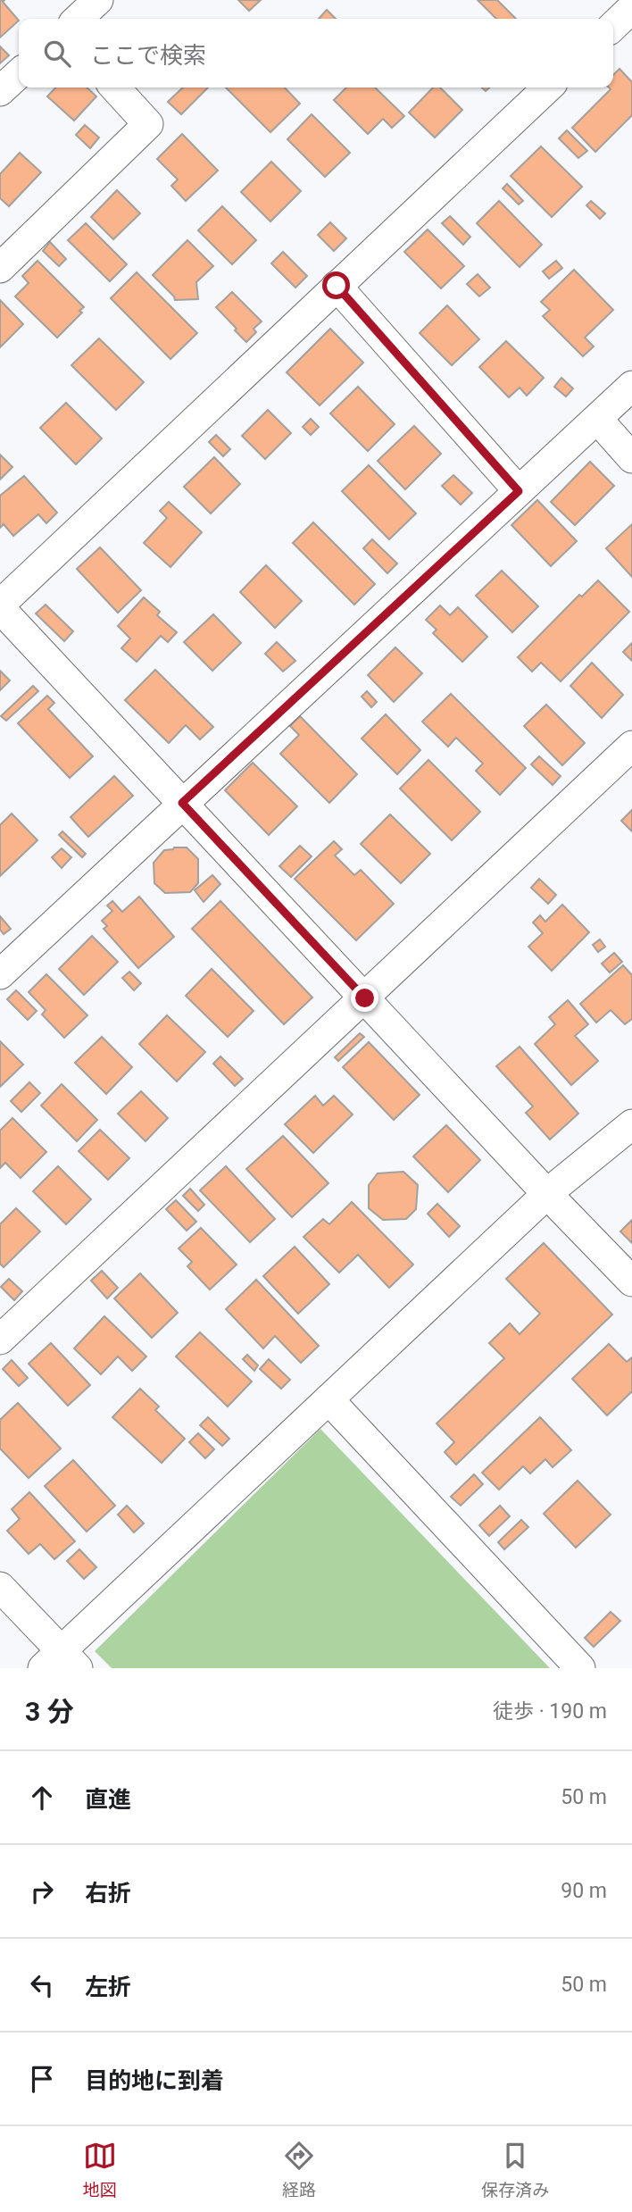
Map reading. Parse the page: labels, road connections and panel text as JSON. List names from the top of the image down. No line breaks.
{"page":{"search":"ここで検索","heading":["3 分","徒歩 · 190 m"],"list":[["直進","50 m"],["右折","90 m"],["左折","50 m"],"目的地に到着"],"nav":["地図","経路","保存済み"]}}
